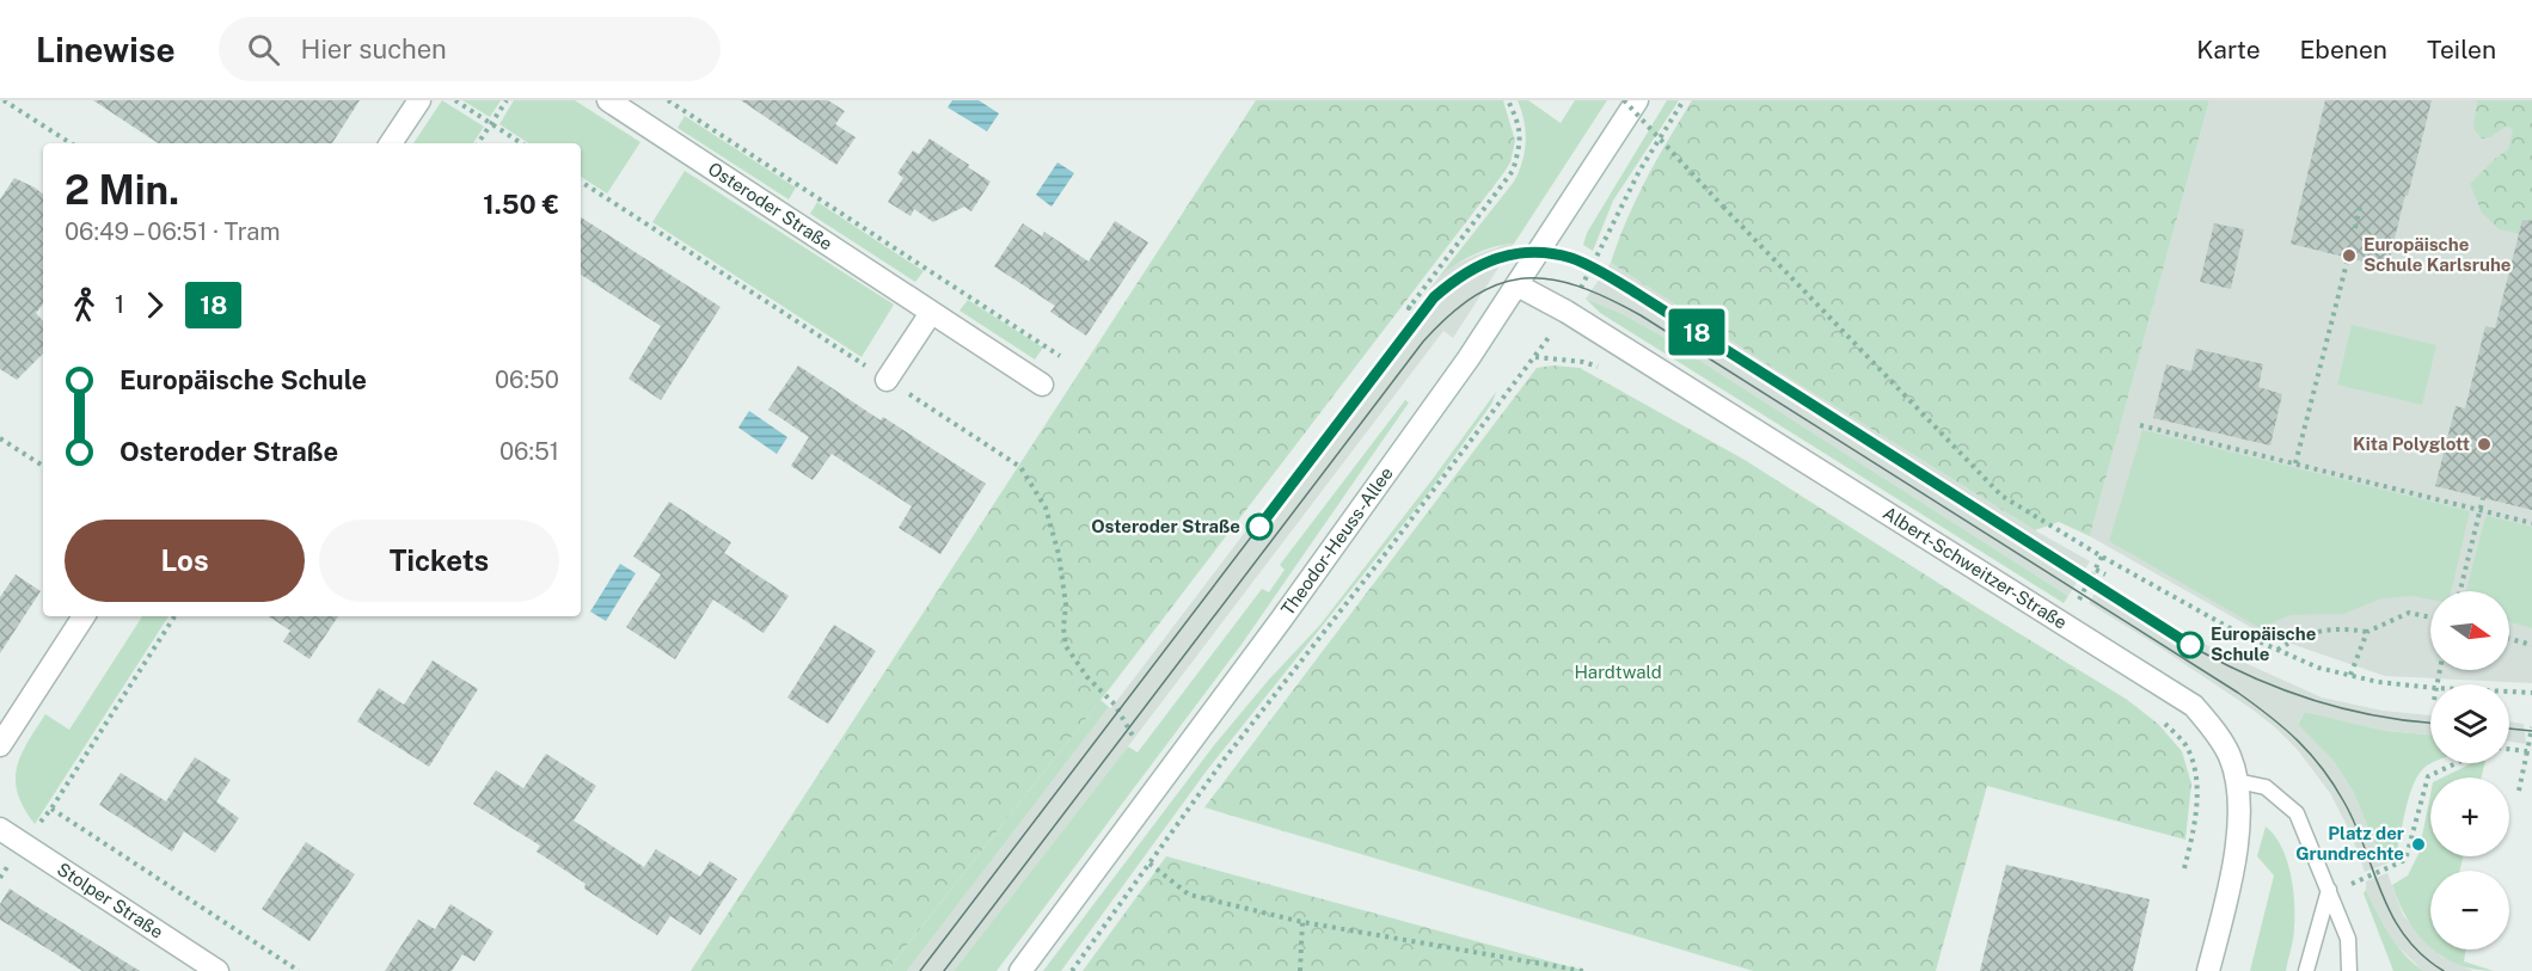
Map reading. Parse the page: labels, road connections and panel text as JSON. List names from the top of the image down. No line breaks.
{"streets":{"street":["Osteroder Straße","Theodor-Heuss-Allee","Albert-Schweitzer-Straße","Stolper Straße"]},"crossings":[["Theodor-Heuss-Allee","Albert-Schweitzer-Straße"]],"parks":["Hardtwald"],"places":["Europäische Schule Karlsruhe","Kita Polyglott","Osteroder Straße","Europäische Schule","Platz der Grundrechte"],"lines":["tram line 18"],"north":"right","page":{"header":"Linewise","search":"Hier suchen","nav":["Karte","Ebenen","Teilen"],"on_map":"18","heading":["2 Min.","06:49 – 06:51 · Tram","1.50 €"],"legs":["1","18"],"list":[{"name":"Europäische Schule","value":"06:50"},{"name":"Osteroder Straße","value":"06:51"}],"buttons":["Los","Tickets"],"map_buttons":["+","−"]}}
